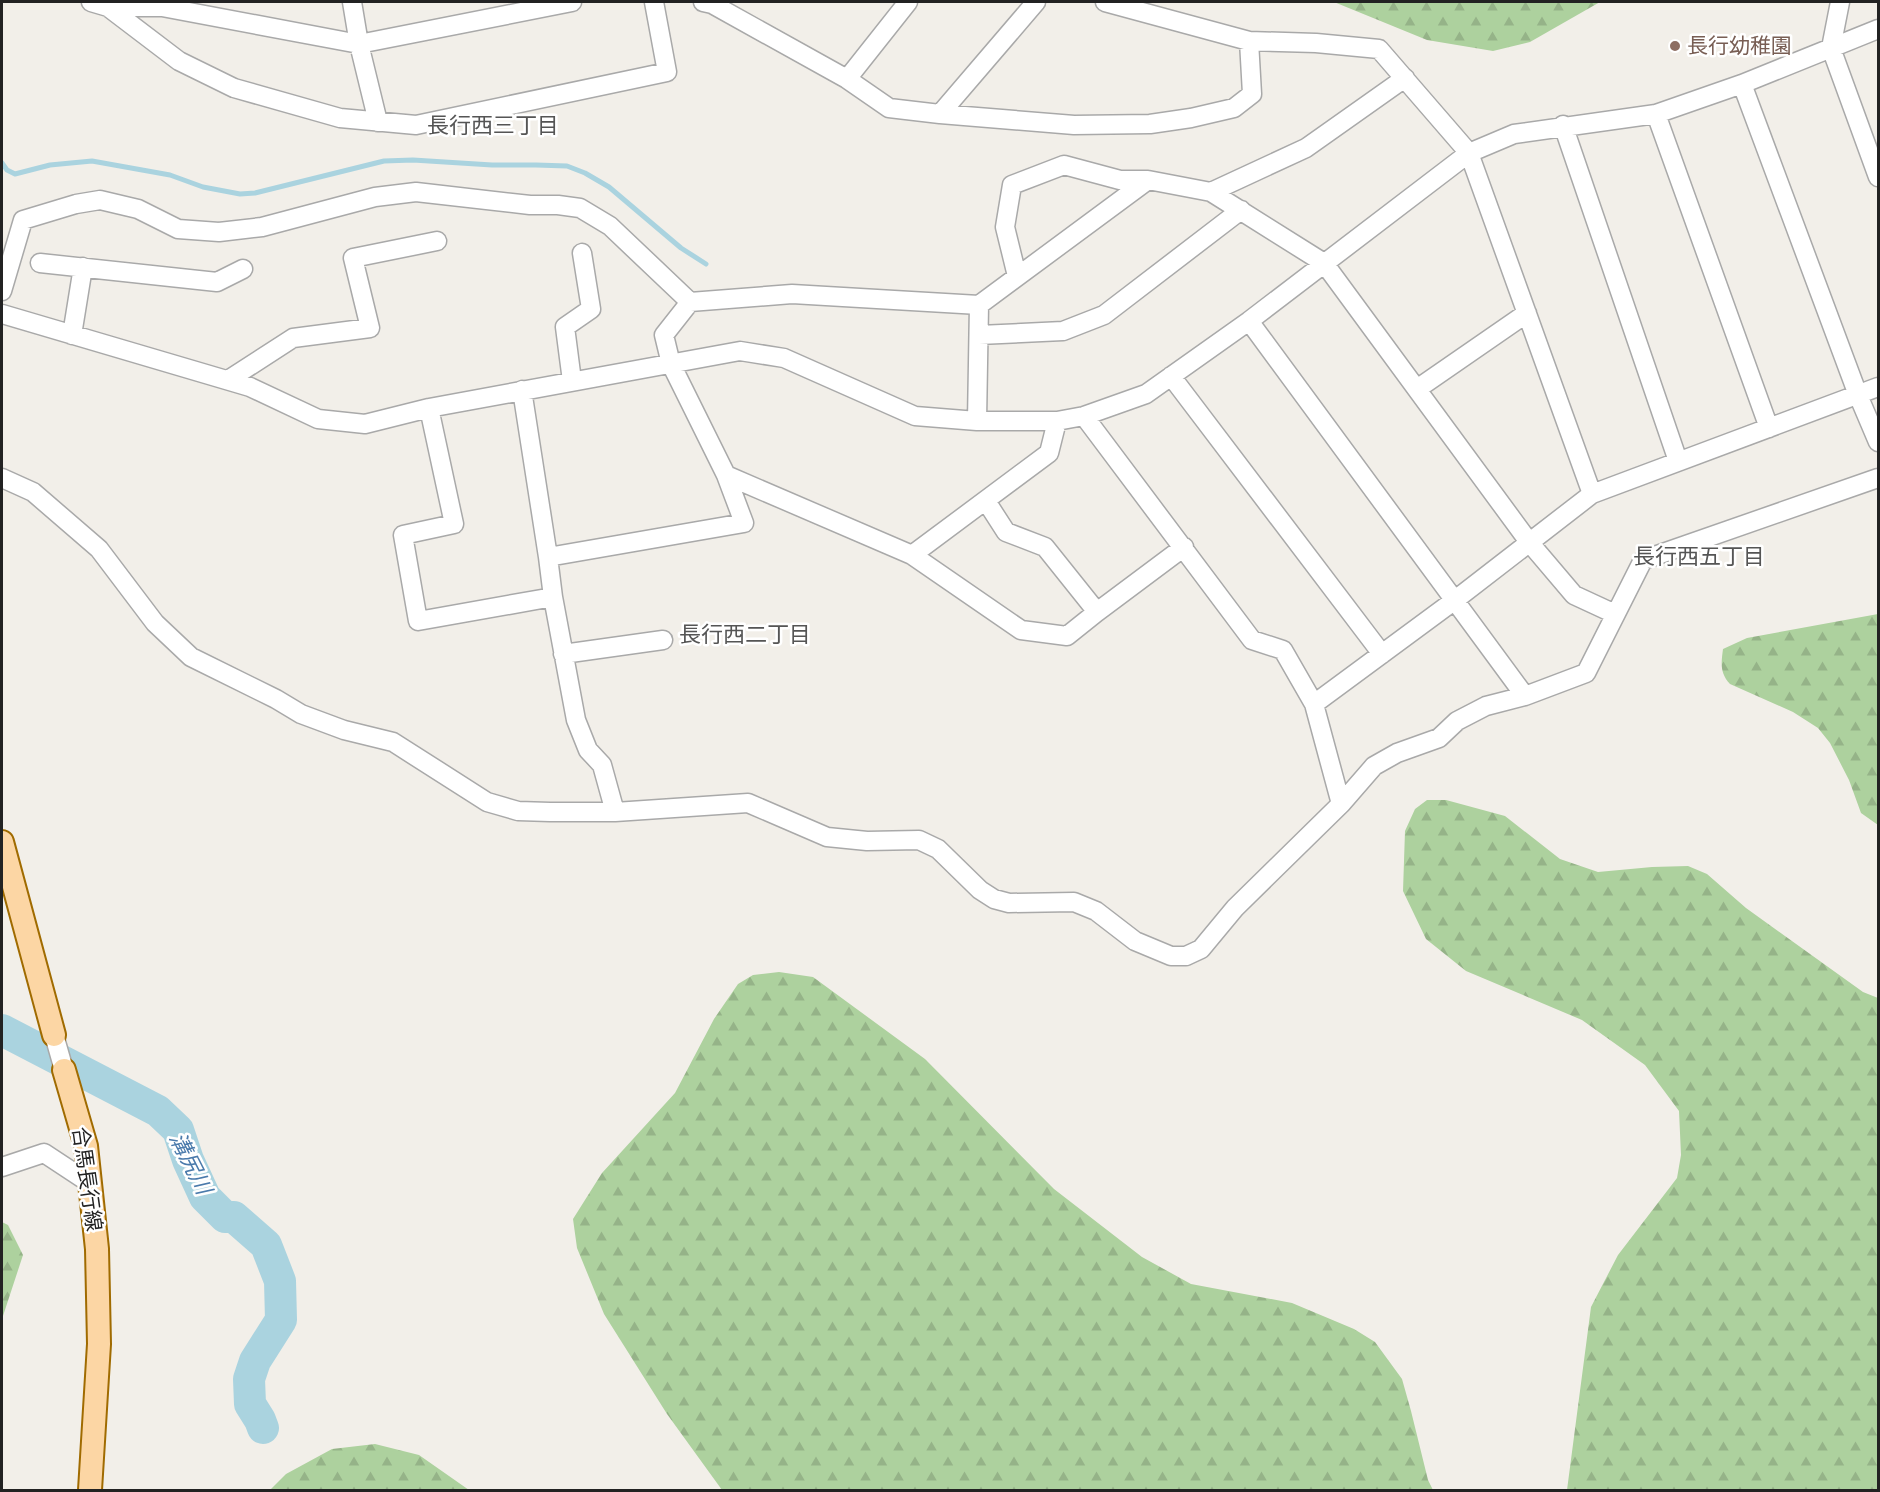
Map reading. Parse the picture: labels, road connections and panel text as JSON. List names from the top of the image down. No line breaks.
{"streets":{"main road":["合馬長行線"]},"districts":["長行西三丁目","長行西五丁目","長行西二丁目"],"water":["溝尻川"],"places":["長行幼稚園"]}
